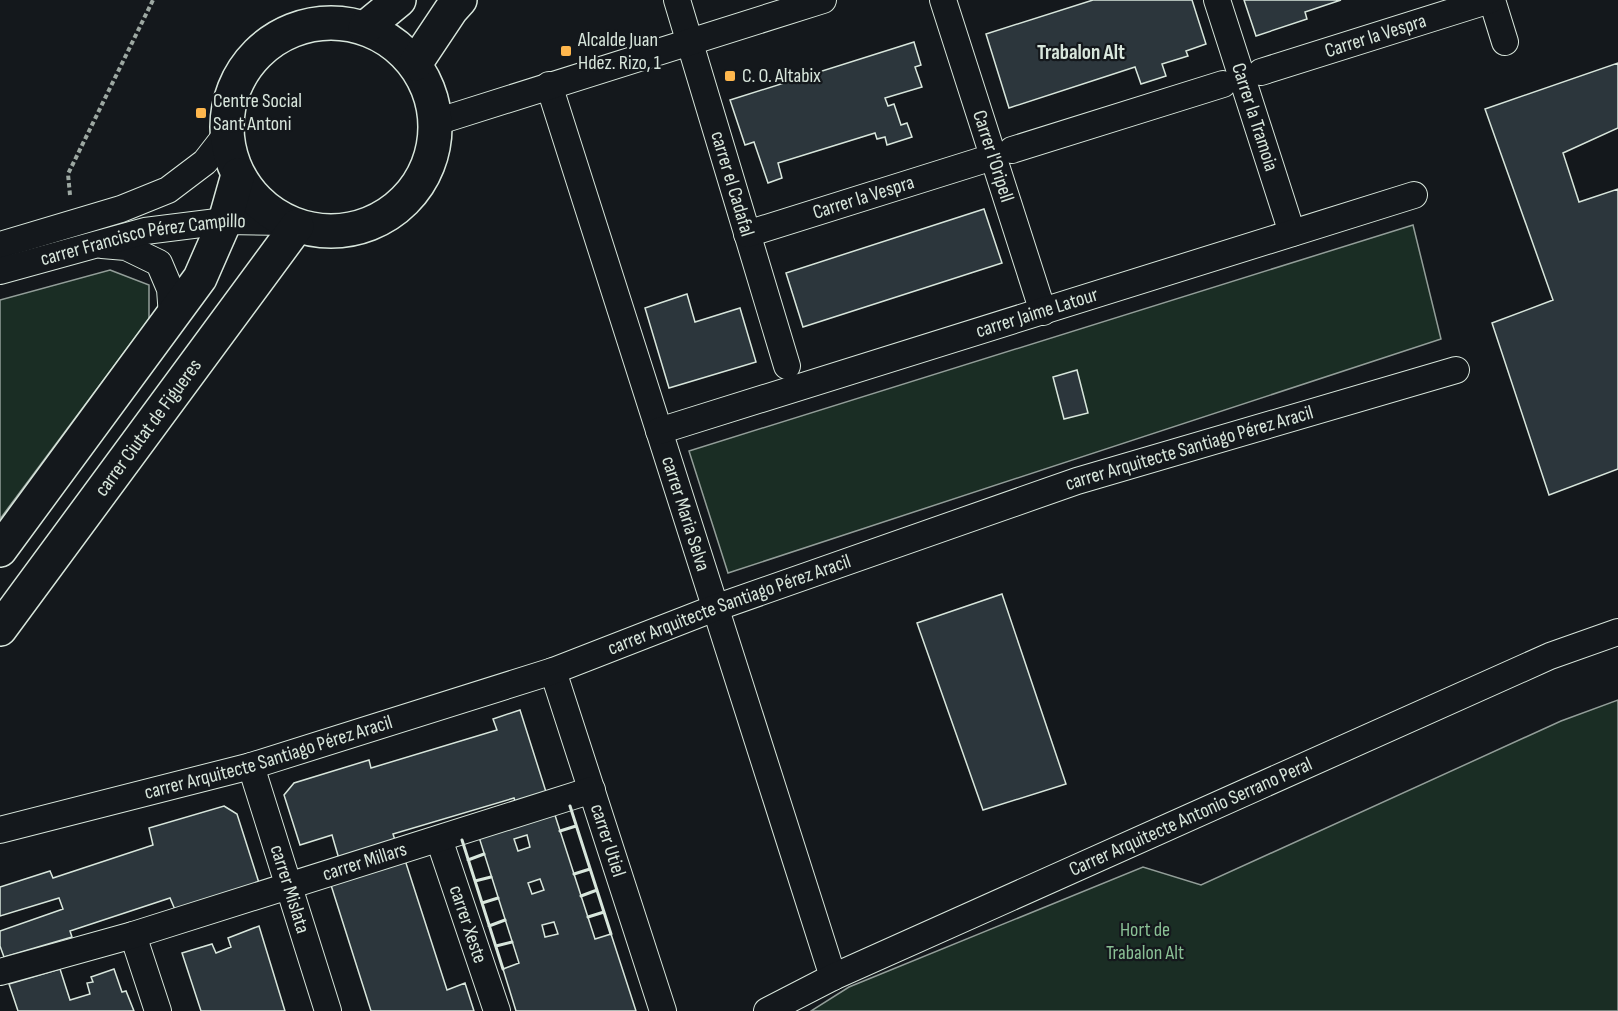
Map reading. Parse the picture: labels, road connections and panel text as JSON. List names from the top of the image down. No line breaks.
{"streets":{"main road":["carrer Ciutat de Figueres"],"street":["Carrer la Vespra","Carrer la Tramoia","Carrer l'Oripell","carrer el Cadafal","carrer Francisco Pérez Campillo","carrer Jaime Latour","carrer Arquitecte Santiago Pérez Aracil","carrer Maria Selva","Carrer Arquitecte Antonio Serrano Peral","carrer Utiel","carrer Millars","carrer Mislata","carrer Xeste"]},"crossings":[["Carrer la Vespra","carrer el Cadafal"],["Carrer la Tramoia","carrer Jaime Latour"],["Carrer l'Oripell","carrer Jaime Latour"],["carrer Francisco Pérez Campillo","carrer Ciutat de Figueres"],["carrer Jaime Latour","carrer Maria Selva"],["carrer Arquitecte Santiago Pérez Aracil","carrer Maria Selva"],["carrer Arquitecte Santiago Pérez Aracil","carrer Utiel"],["carrer Arquitecte Santiago Pérez Aracil","carrer Mislata"],["carrer Maria Selva","Carrer Arquitecte Antonio Serrano Peral"],["carrer Utiel","carrer Millars"],["carrer Millars","carrer Mislata"],["carrer Millars","carrer Xeste"]],"districts":["Trabalon Alt"],"parks":["Hort de Trabalon Alt"],"places":{"transit":["Alcalde Juan Hdez. Rizo, 1","C. O. Altabix","Centre Social Sant Antoni"]}}
